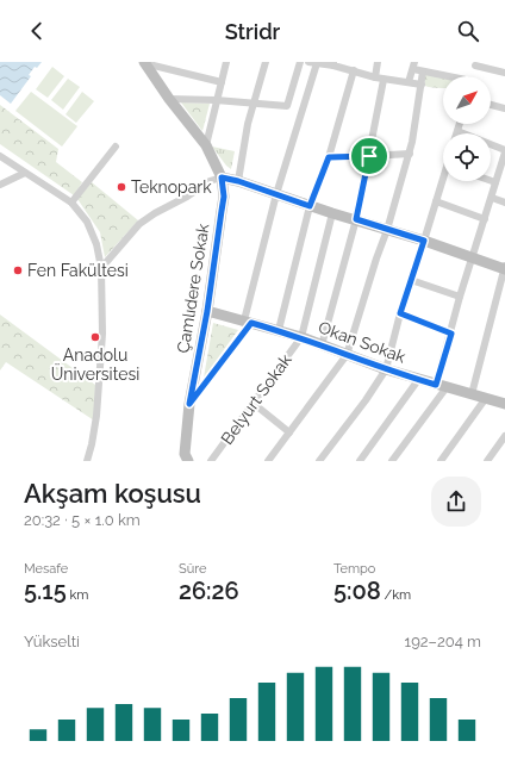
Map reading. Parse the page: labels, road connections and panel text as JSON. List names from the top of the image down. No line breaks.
{"streets":{"street":["Çamlıdere Sokak","Okan Sokak","Belyurt Sokak"]},"crossings":[["Çamlıdere Sokak","Okan Sokak"],["Okan Sokak","Belyurt Sokak"]],"places":["Teknopark","Fen Fakültesi","Anadolu Üniversitesi"],"north":"top right","page":{"header":"Stridr","heading":["Akşam koşusu","20:32 · 5 × 1.0 km"],"stats":[["Mesafe","5.15 km"],["Süre","26:26"],["Tempo","5:08 /km"]],"chart":["Yükselti","192–204 m"]}}
